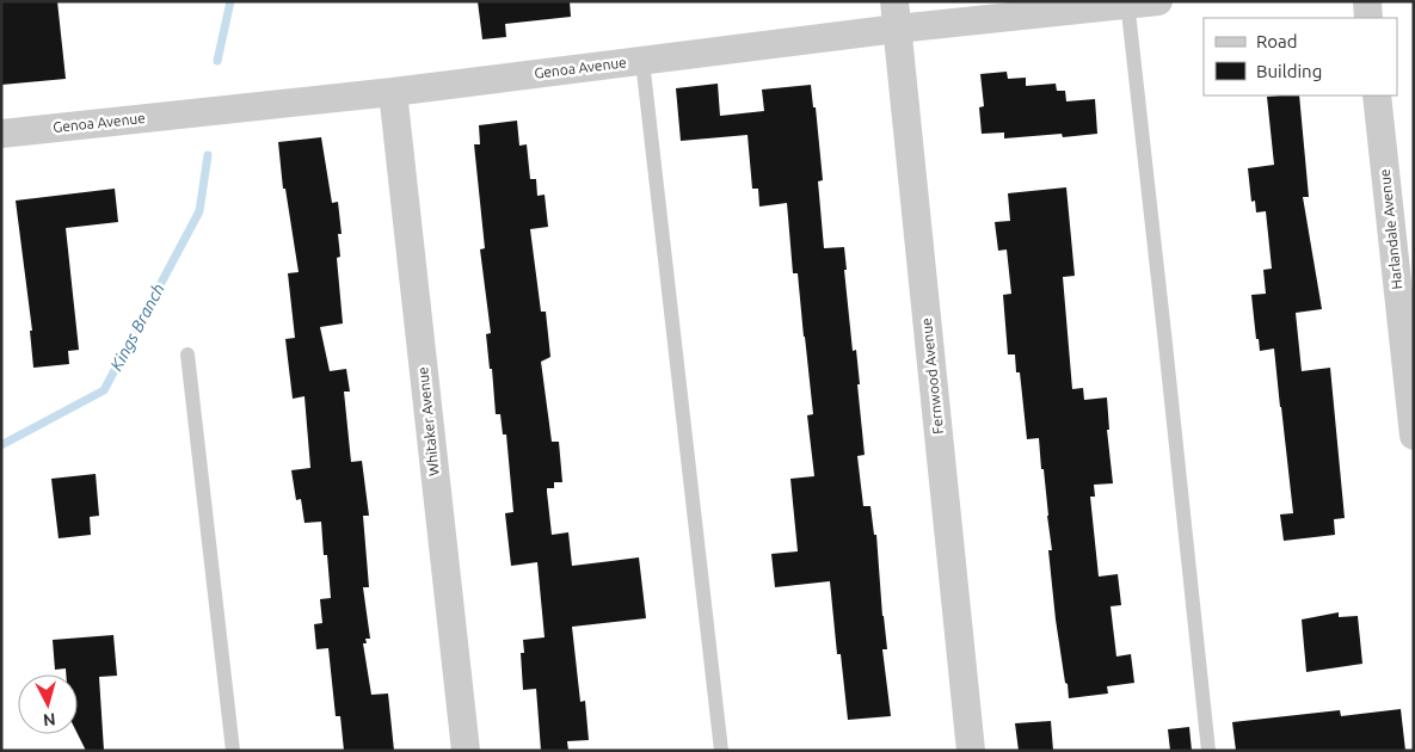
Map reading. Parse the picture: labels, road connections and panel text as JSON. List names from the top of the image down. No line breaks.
{"streets":{"street":["Genoa Avenue","Harlandale Avenue","Fernwood Avenue","Whitaker Avenue"]},"crossings":[["Genoa Avenue","Fernwood Avenue"],["Genoa Avenue","Whitaker Avenue"]],"water":["Kings Branch"],"legend":["Road","Building"],"north":"bottom"}
